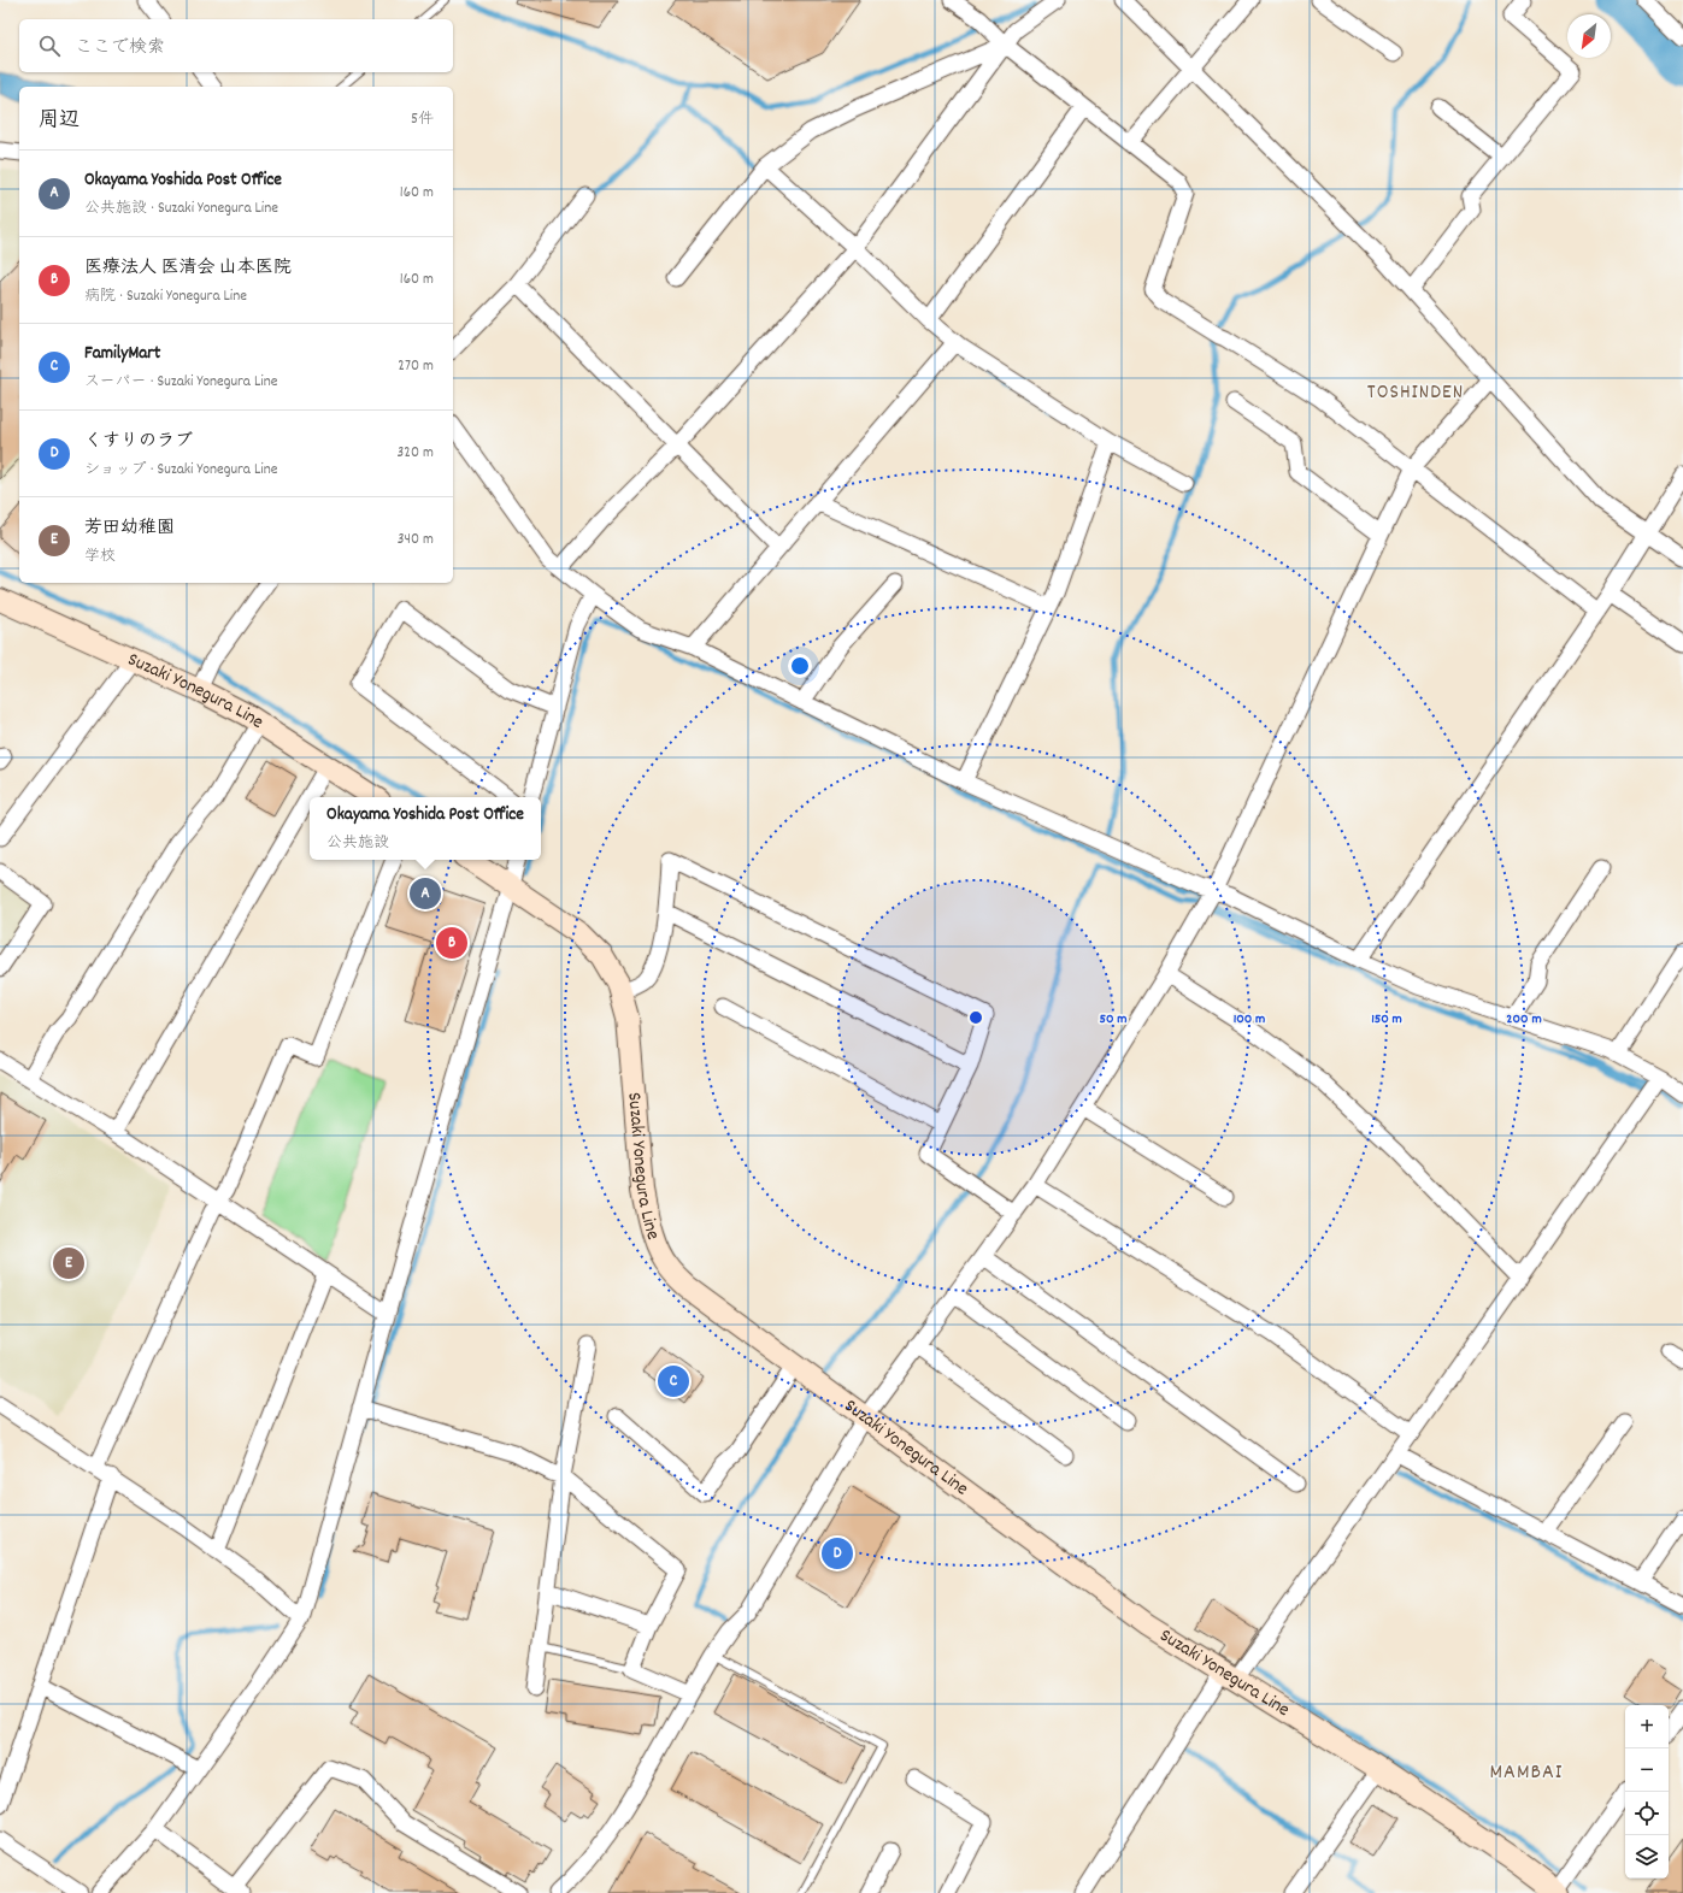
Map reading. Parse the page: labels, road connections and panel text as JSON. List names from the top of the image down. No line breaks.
{"streets":{"main road":["Suzaki Yonegura Line"]},"districts":["TOSHINDEN","MAMBAI"],"north":"bottom left","page":{"search":"ここで検索","heading":["周辺","5件"],"list":[{"mark":"A","name":"Okayama Yoshida Post Office","note":"公共施設 · Suzaki Yonegura Line","value":"160 m"},{"mark":"B","name":"医療法人 医清会 山本医院","note":"病院 · Suzaki Yonegura Line","value":"160 m"},{"mark":"C","name":"FamilyMart","note":"スーパー · Suzaki Yonegura Line","value":"270 m"},{"mark":"D","name":"くすりのラブ","note":"ショップ · Suzaki Yonegura Line","value":"320 m"},{"mark":"E","name":"芳田幼稚園","note":"学校","value":"340 m"}],"popup":["Okayama Yoshida Post Office","公共施設"],"pins":["A","B","E","C","D"],"map_buttons":["+","−"]},"rings":["50 m","100 m","150 m","200 m"]}
